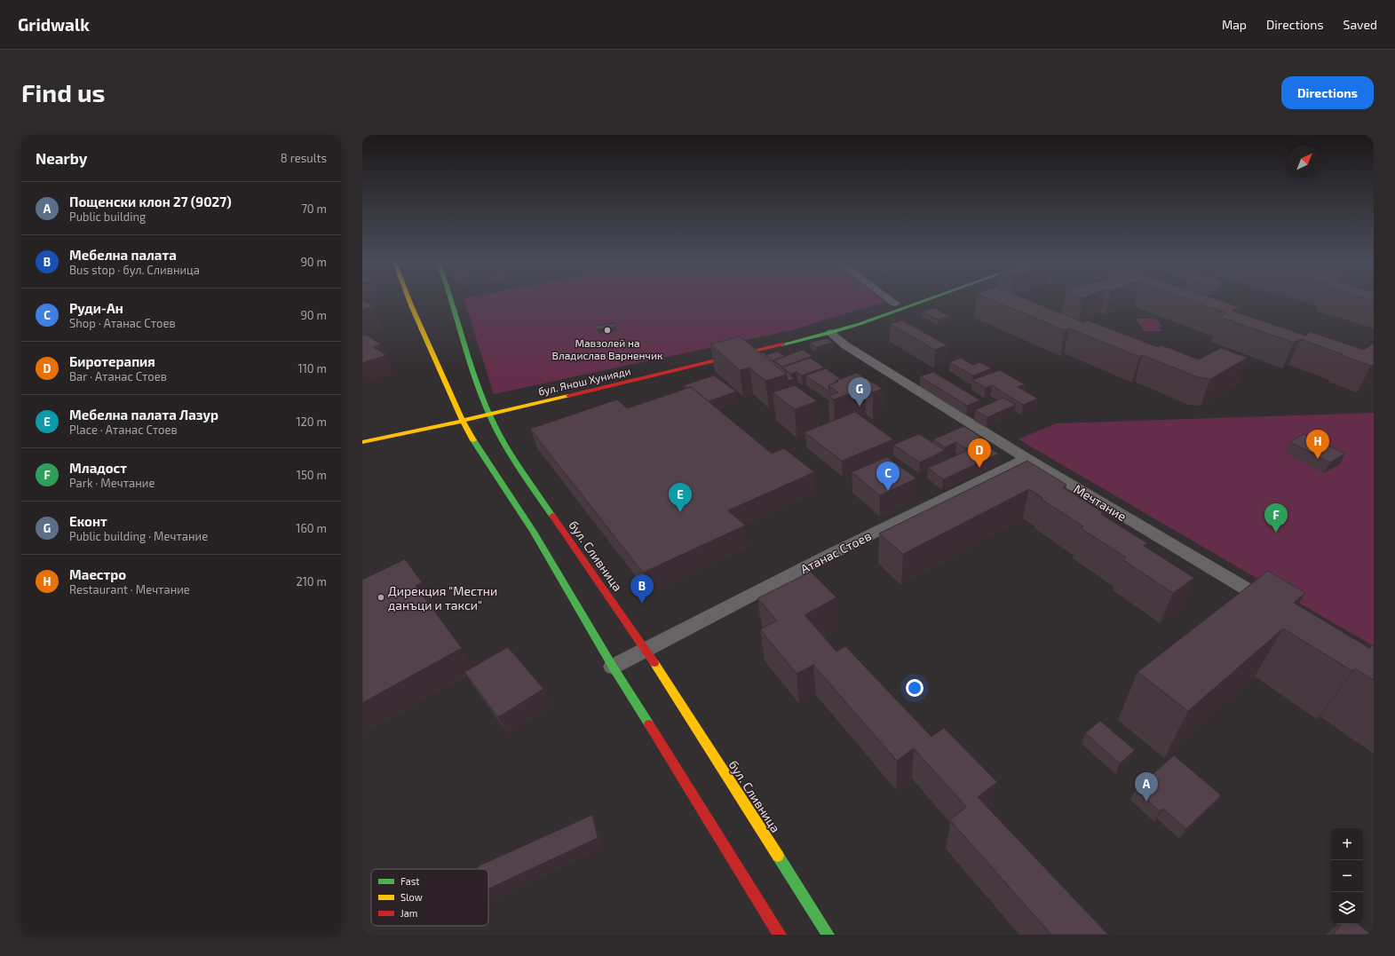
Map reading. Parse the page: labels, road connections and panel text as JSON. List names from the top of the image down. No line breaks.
{"streets":{"main road":["бул. Янош Хунияди","бул. Сливница"],"street":["Мечтание","Атанас Стоев"]},"crossings":[["бул. Янош Хунияди","Мечтание"],["бул. Янош Хунияди","бул. Сливница"],["Мечтание","Атанас Стоев"],["Атанас Стоев","бул. Сливница"]],"places":["Мавзолей на Владислав Варненчик","Дирекция \"Местни данъци и такси\""],"legend":["Fast","Slow","Jam"],"north":"top right","page":{"header":"Gridwalk","nav":["Map","Directions","Saved"],"buttons":"Directions","title":"Find us","heading":["Nearby","8 results"],"list":[{"mark":"A","name":"Пощенски клон 27 (9027)","note":"Public building","value":"70 m"},{"mark":"B","name":"Мебелна палата","note":"Bus stop · бул. Сливница","value":"90 m"},{"mark":"C","name":"Руди-Ан","note":"Shop · Атанас Стоев","value":"90 m"},{"mark":"D","name":"Биротерапия","note":"Bar · Атанас Стоев","value":"110 m"},{"mark":"E","name":"Мебелна палата Лазур","note":"Place · Атанас Стоев","value":"120 m"},{"mark":"F","name":"Младост","note":"Park · Мечтание","value":"150 m"},{"mark":"G","name":"Еконт","note":"Public building · Мечтание","value":"160 m"},{"mark":"H","name":"Маестро","note":"Restaurant · Мечтание","value":"210 m"}],"pins":["G","H","D","C","E","F","B","A"],"map_buttons":["+","−"]}}
